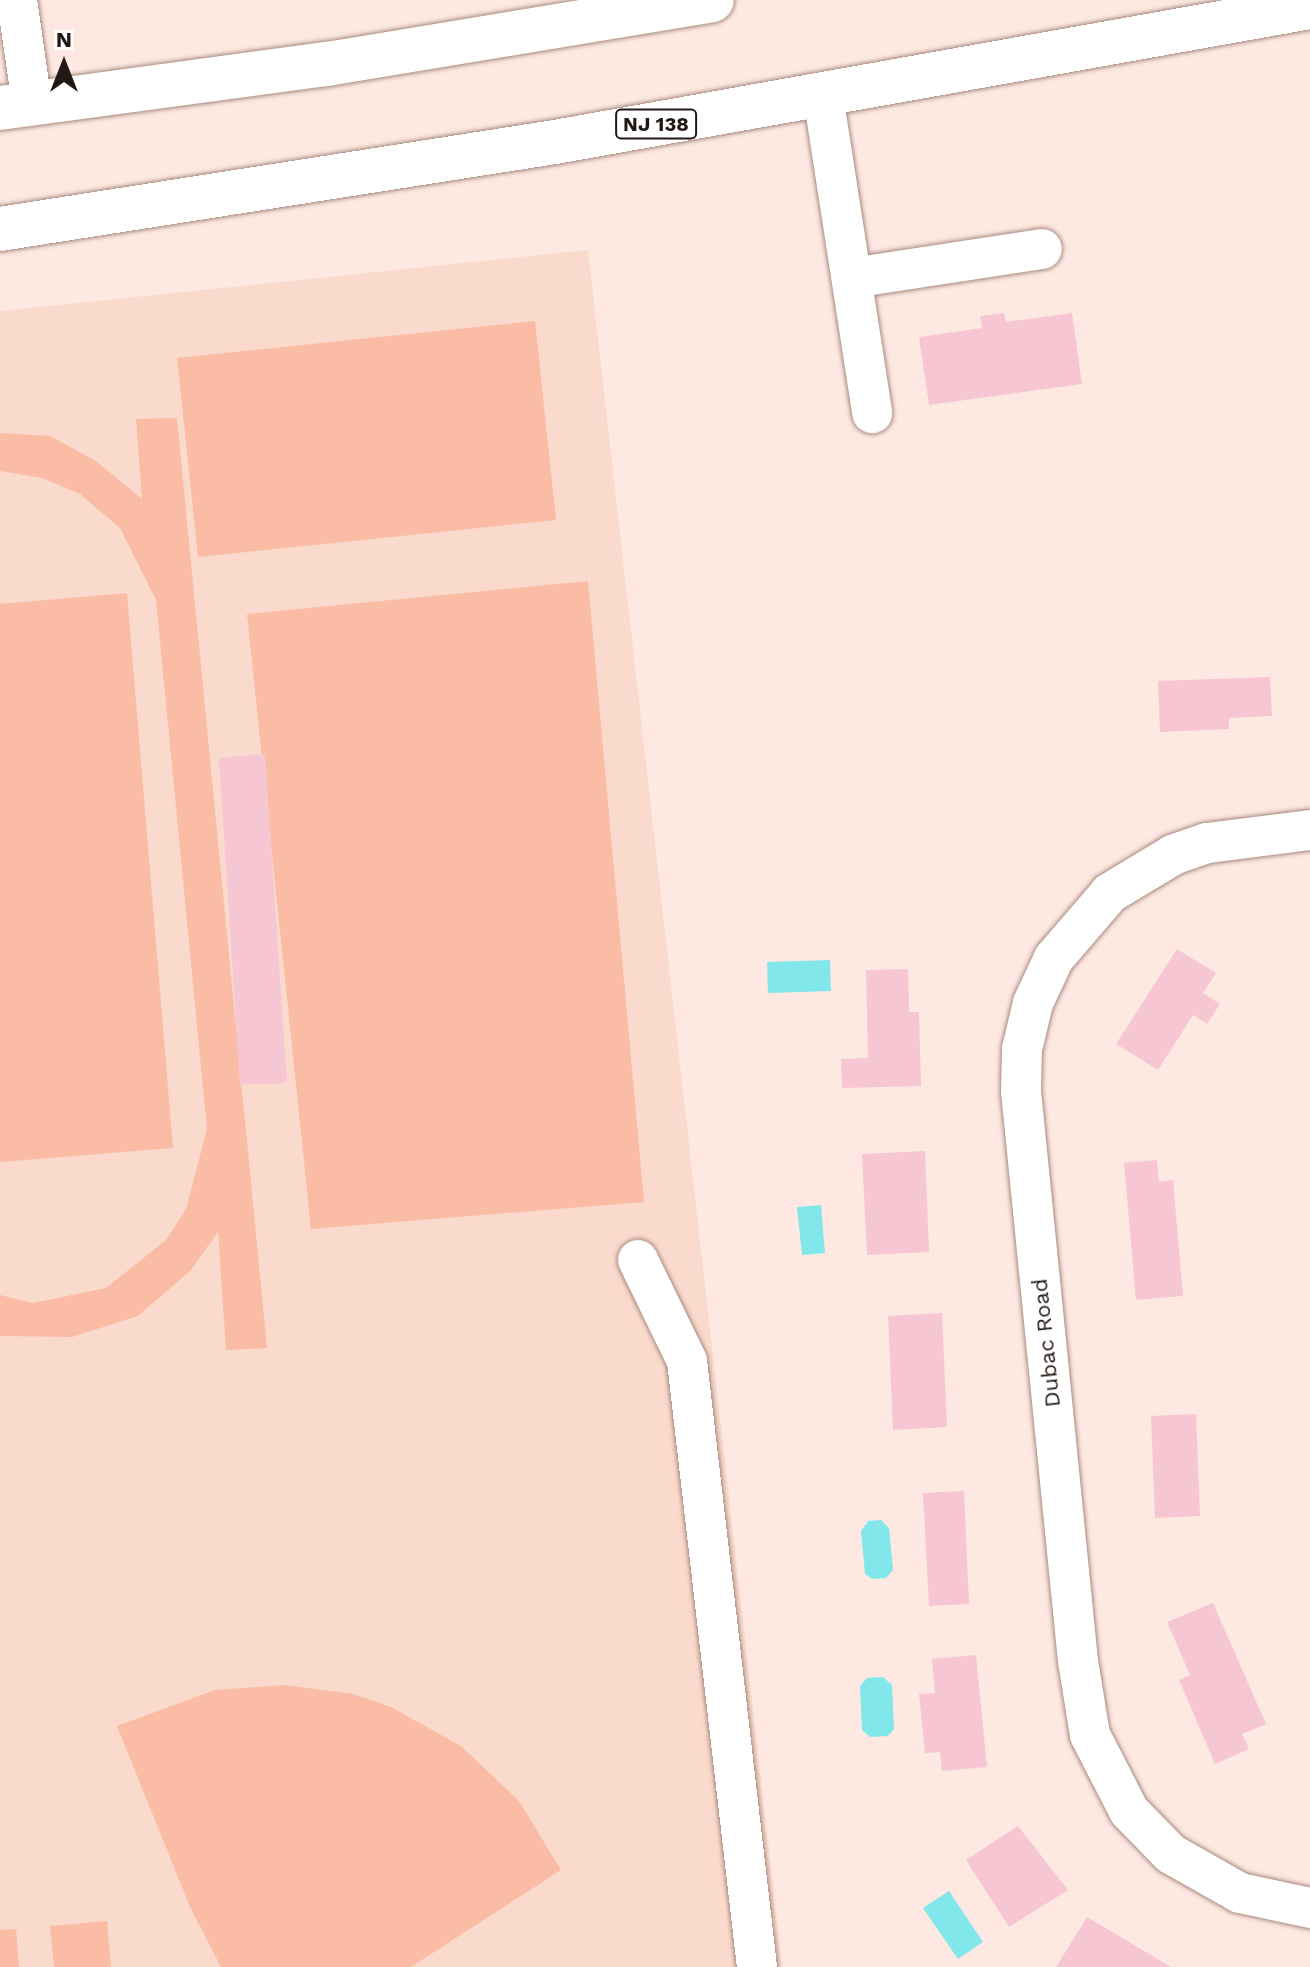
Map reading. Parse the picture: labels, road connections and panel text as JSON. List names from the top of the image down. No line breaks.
{"streets":{"highway":["NJ 138"],"street":["Dubac Road"]},"north":"top"}
